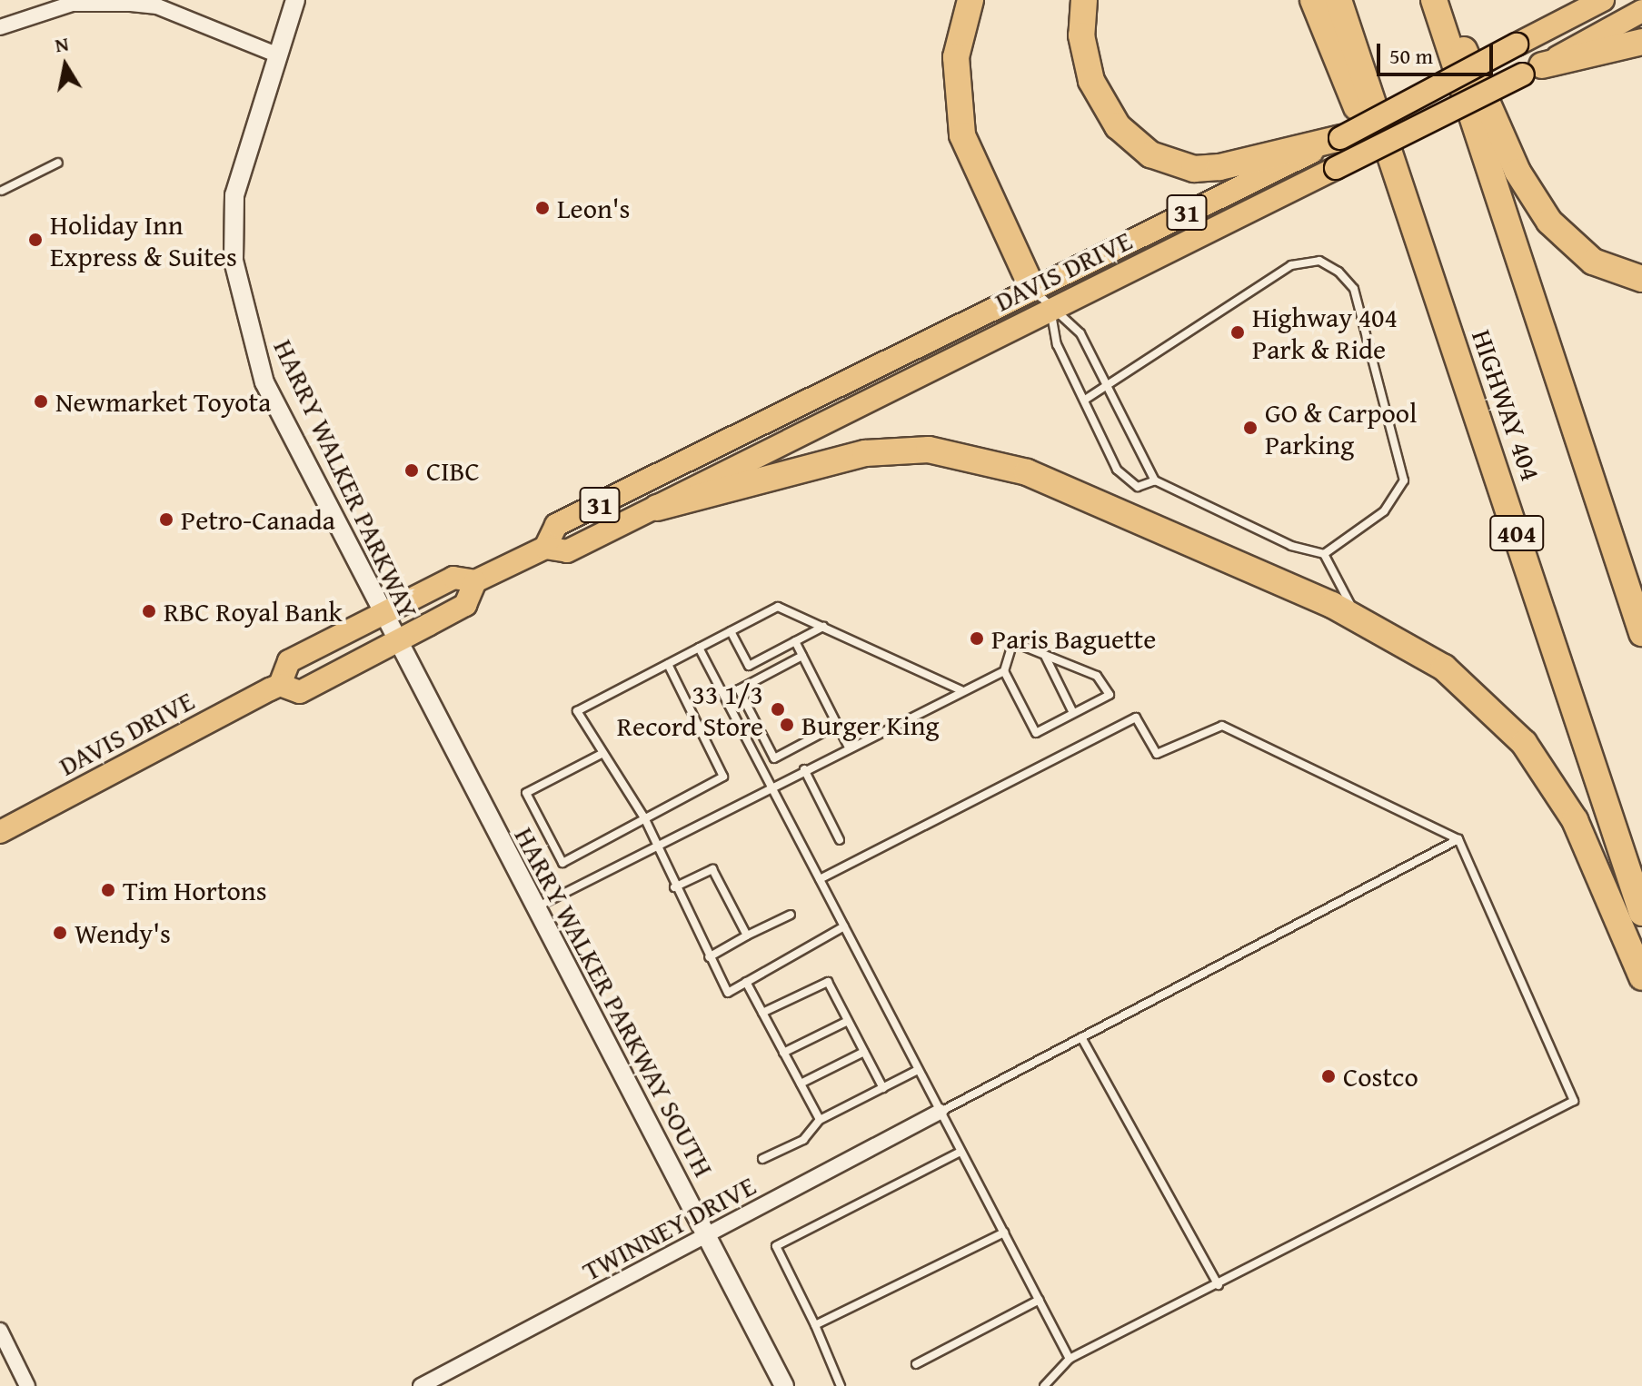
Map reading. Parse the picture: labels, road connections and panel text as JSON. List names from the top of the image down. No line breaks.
{"streets":{"highway":["HIGHWAY 404","404"],"main road":["31","DAVIS DRIVE"],"street":["HARRY WALKER PARKWAY","HARRY WALKER PARKWAY SOUTH","TWINNEY DRIVE"]},"crossings":[["DAVIS DRIVE","HARRY WALKER PARKWAY"],["DAVIS DRIVE","HARRY WALKER PARKWAY SOUTH"],["HARRY WALKER PARKWAY","HARRY WALKER PARKWAY SOUTH"],["HARRY WALKER PARKWAY SOUTH","TWINNEY DRIVE"]],"places":["Leon's","Holiday Inn Express & Suites","Highway 404 Park & Ride","Newmarket Toyota","GO & Carpool Parking","CIBC","Petro-Canada","RBC Royal Bank","Paris Baguette","33 1/3 Record Store","Burger King","Tim Hortons","Wendy's","Costco"],"scale_bar":"50 m","north":"top"}
